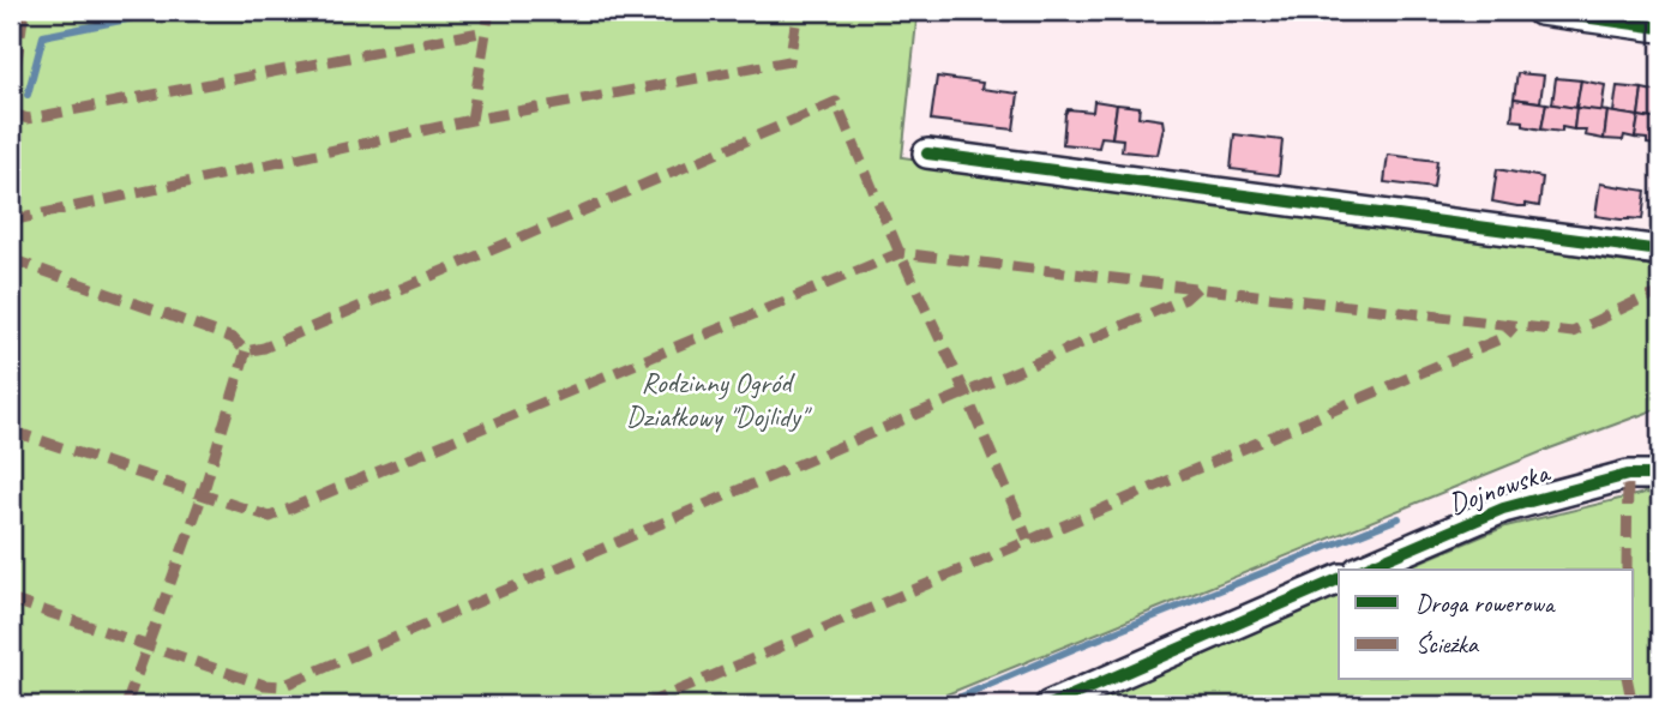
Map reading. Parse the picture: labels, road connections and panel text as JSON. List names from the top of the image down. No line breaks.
{"streets":{"street":["Dojnowska"]},"parks":["Rodzinny Ogród Działkowy \"Dojlidy\""],"legend":["Droga rowerowa","Ścieżka"]}
